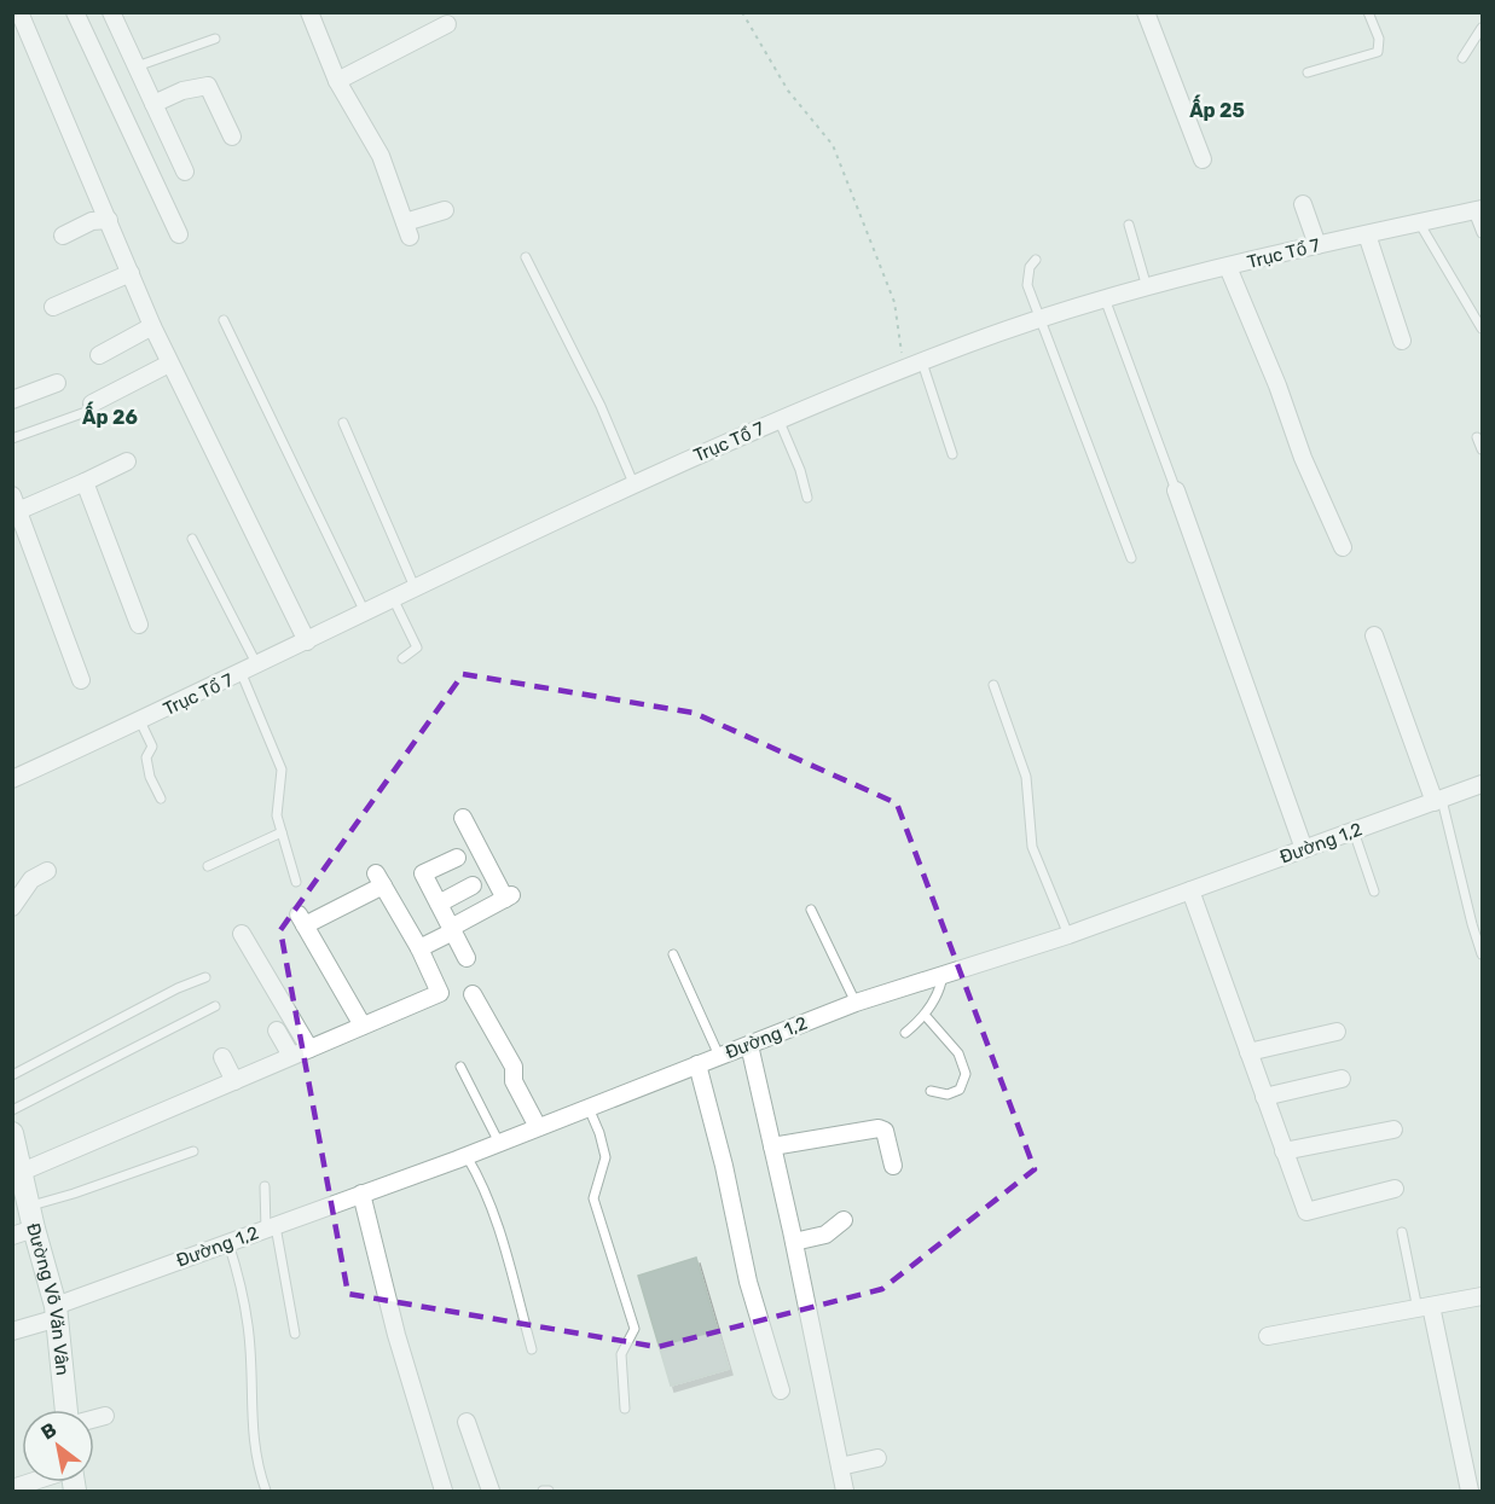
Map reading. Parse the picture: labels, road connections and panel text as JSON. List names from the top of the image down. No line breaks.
{"streets":{"street":["Trục Tổ 7","Đường 1,2","Đường Võ Văn Vân"]},"crossings":[["Đường 1,2","Đường Võ Văn Vân"]],"districts":["Ấp 25","Ấp 26"],"north":"top left"}
